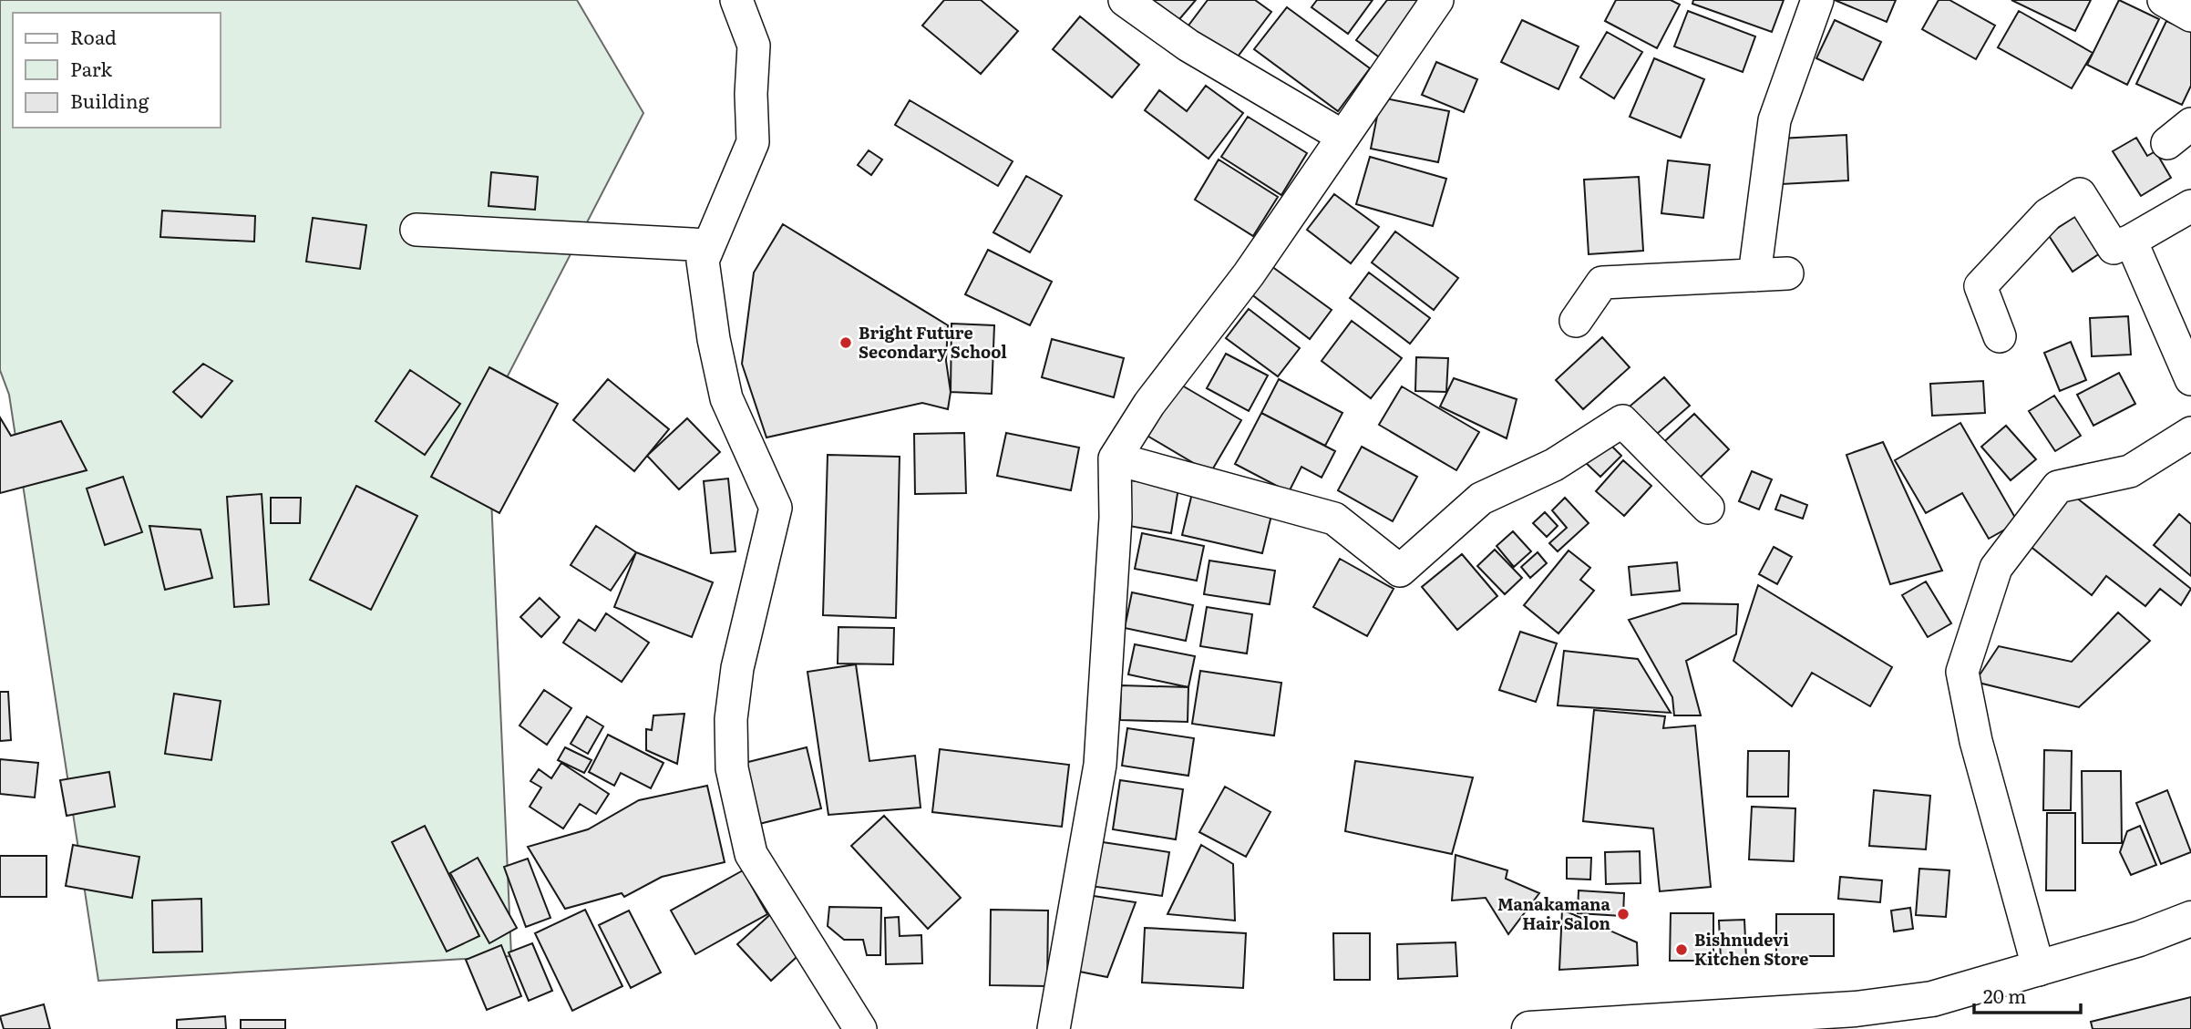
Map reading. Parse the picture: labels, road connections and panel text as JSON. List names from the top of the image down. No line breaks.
{"places":["Bright Future Secondary School","Manakamana Hair Salon","Bishnudevi Kitchen Store"],"legend":["Road","Park","Building"],"scale_bar":"20 m"}
